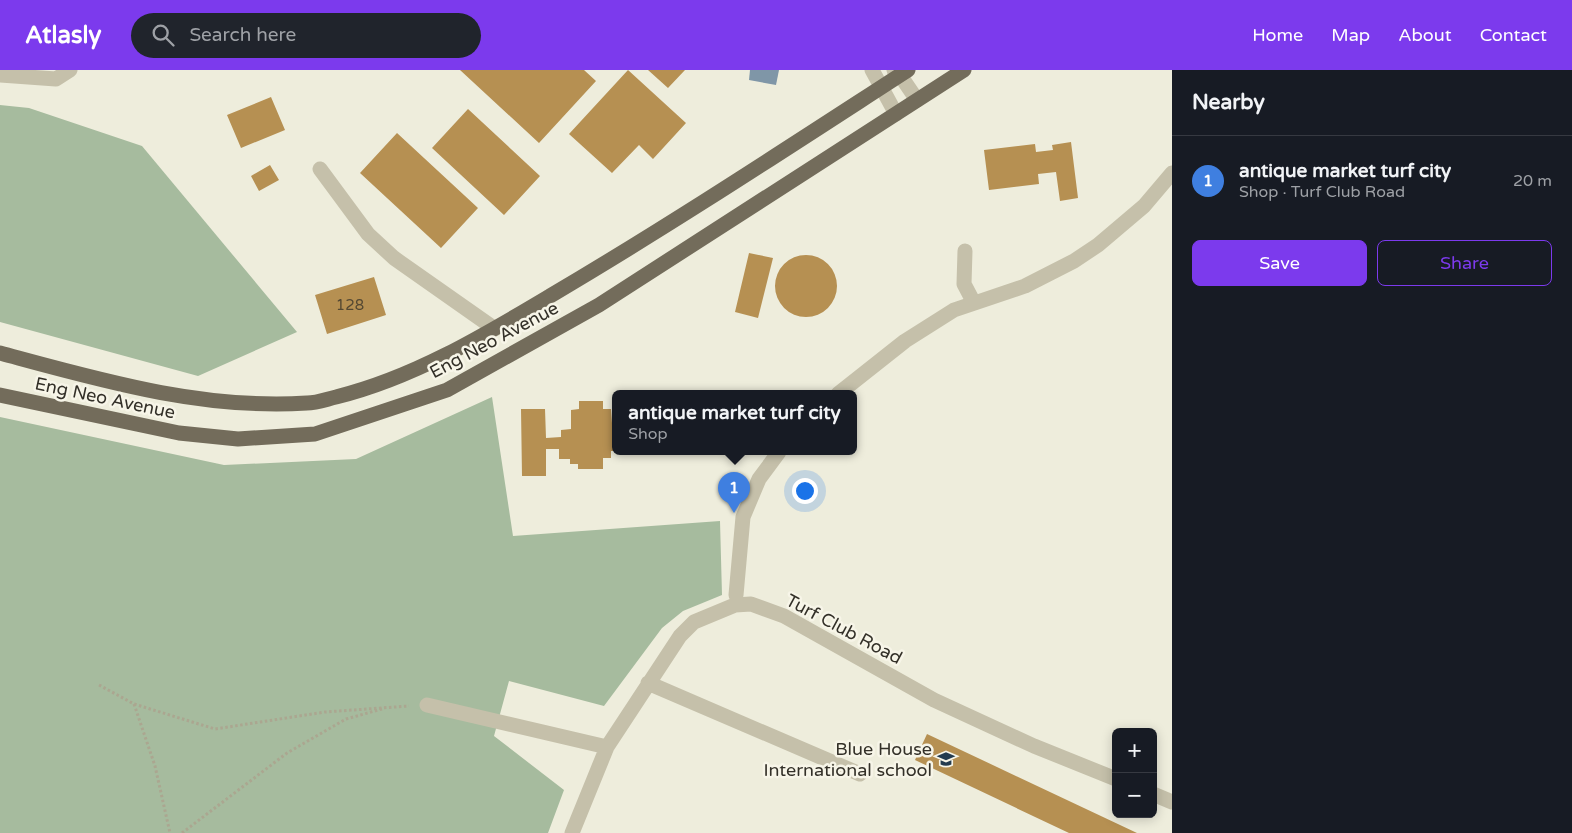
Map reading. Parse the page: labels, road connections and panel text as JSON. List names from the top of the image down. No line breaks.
{"streets":{"main road":["Eng Neo Avenue"],"street":["Turf Club Road"]},"places":{"school or university":["Blue House International school"]},"house_numbers":["128"],"page":{"header":"Atlasly","search":"Search here","nav":["Home","Map","About","Contact"],"heading":"Nearby","list":[{"mark":"1","name":"antique market turf city","note":"Shop · Turf Club Road","value":"20 m"}],"buttons":["Save","Share"],"popup":["antique market turf city","Shop"],"pins":"1","map_buttons":["+","−"]}}
